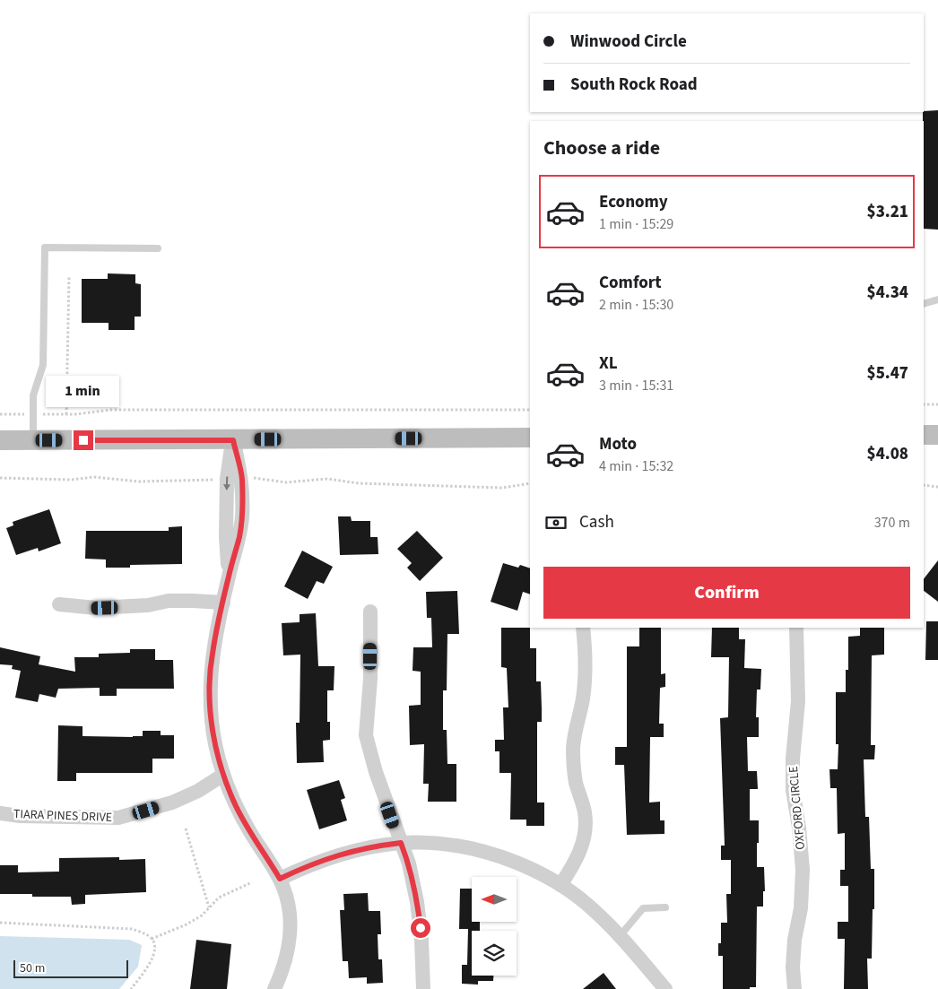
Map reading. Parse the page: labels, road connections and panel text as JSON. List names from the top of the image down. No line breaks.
{"streets":{"street":["OXFORD CIRCLE","TIARA PINES DRIVE"]},"scale_bar":"50 m","north":"left","page":{"banner":["Winwood Circle","South Rock Road"],"heading":"Choose a ride","list":[{"name":"Economy","note":"1 min · 15:29","value":"$3.21"},{"name":"Comfort","note":"2 min · 15:30","value":"$4.34"},{"name":"XL","note":"3 min · 15:31","value":"$5.47"},{"name":"Moto","note":"4 min · 15:32","value":"$4.08"}],"bubble":"1 min","pay":["Cash","370 m"],"buttons":"Confirm","scale":"50 m"}}
